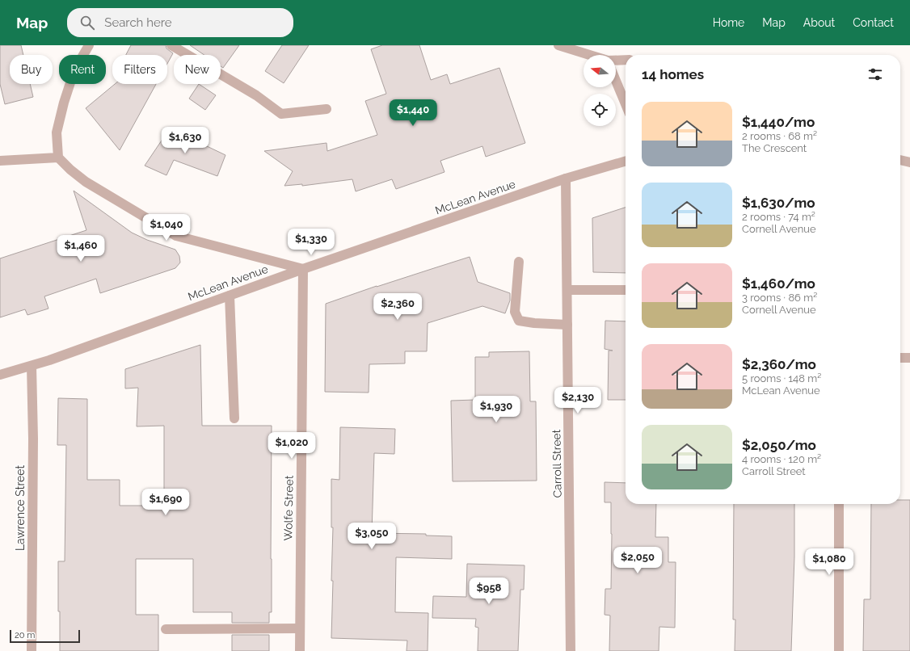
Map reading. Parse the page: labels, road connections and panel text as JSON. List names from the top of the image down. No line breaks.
{"streets":{"street":["McLean Avenue","Carroll Street","Lawrence Street","Wolfe Street"]},"crossings":[["McLean Avenue","Carroll Street"],["McLean Avenue","Lawrence Street"],["McLean Avenue","Wolfe Street"]],"scale_bar":"20 m","north":"left","page":{"header":"Map","search":"Search here","nav":["Home","Map","About","Contact"],"chip":["Buy","Rent","Filters","New"],"heading":"14 homes","list":[{"name":"$1,440/mo","note":"2 rooms · 68 m² · The Crescent"},{"name":"$1,630/mo","note":"2 rooms · 74 m² · Cornell Avenue"},{"name":"$1,460/mo","note":"3 rooms · 86 m² · Cornell Avenue"},{"name":"$2,360/mo","note":"5 rooms · 148 m² · McLean Avenue"},{"name":"$2,050/mo","note":"4 rooms · 120 m² · Carroll Street"}],"price":["$1,440","$1,630","$1,040","$1,330","$1,460","$2,360","$2,130","$1,930","$1,020","$1,690","$3,050","$2,050","$1,080","$958"],"scale":"20 m"}}
